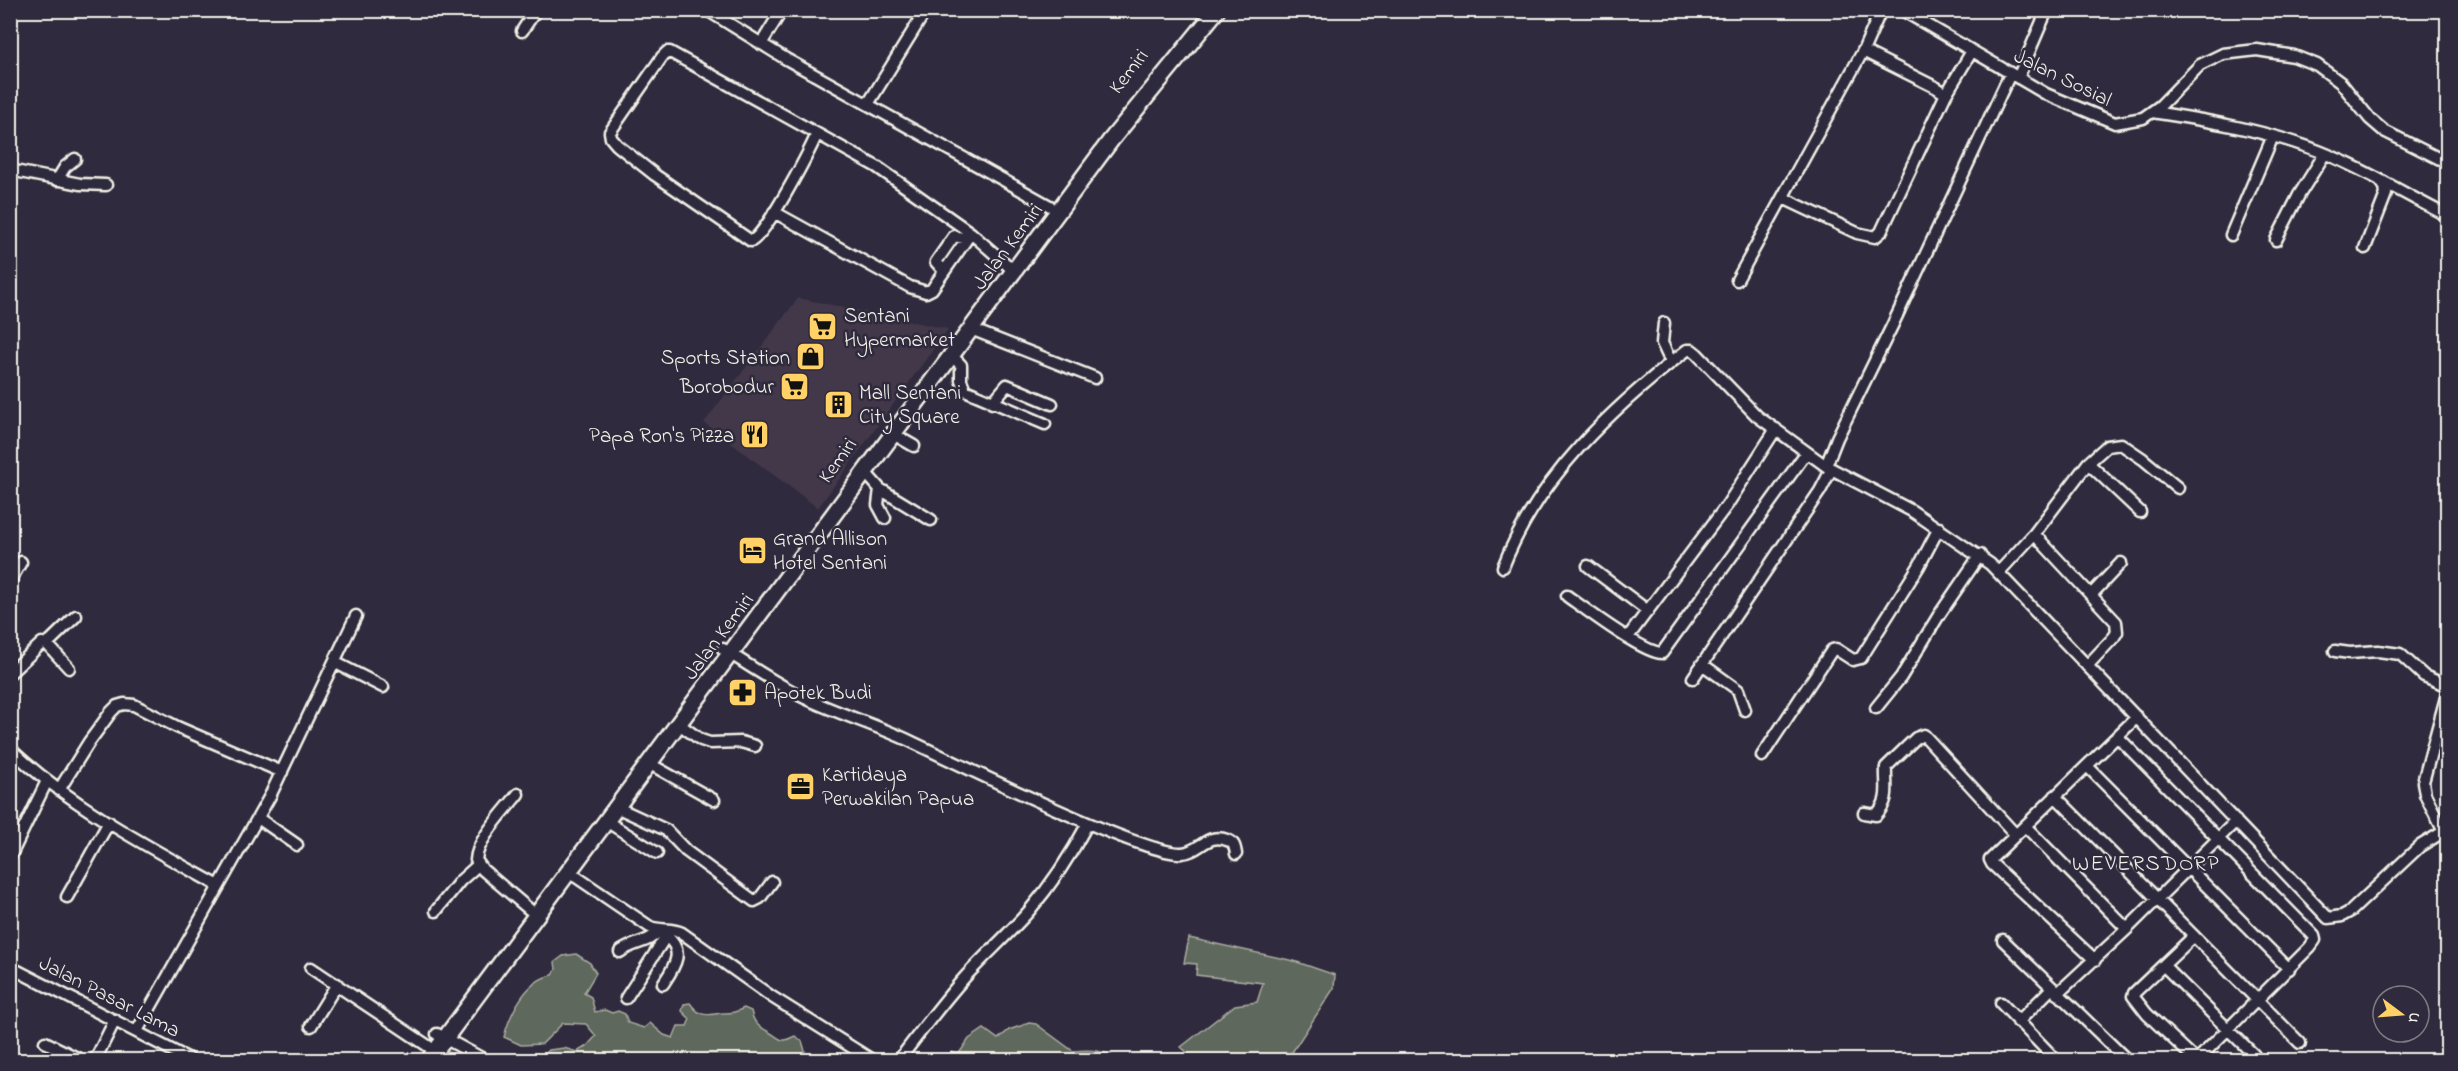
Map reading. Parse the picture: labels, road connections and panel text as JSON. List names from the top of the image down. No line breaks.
{"streets":{"highway":["Kemiri","Jalan Kemiri"],"street":["Jalan Sosial","Jalan Pasar Lama"]},"crossings":[["Kemiri","Jalan Kemiri"]],"districts":["WEVERSDORP"],"places":{"supermarket":["Sentani Hypermarket","Borobodur"],"shop":["Sports Station"],"building":["Mall Sentani City Square"],"restaurant":["Papa Ron's Pizza"],"hotel":["Grand Allison Hotel Sentani"],"pharmacy":["Apotek Budi"],"office":["Kartidaya Perwakilan Papua"]},"north":"right"}
